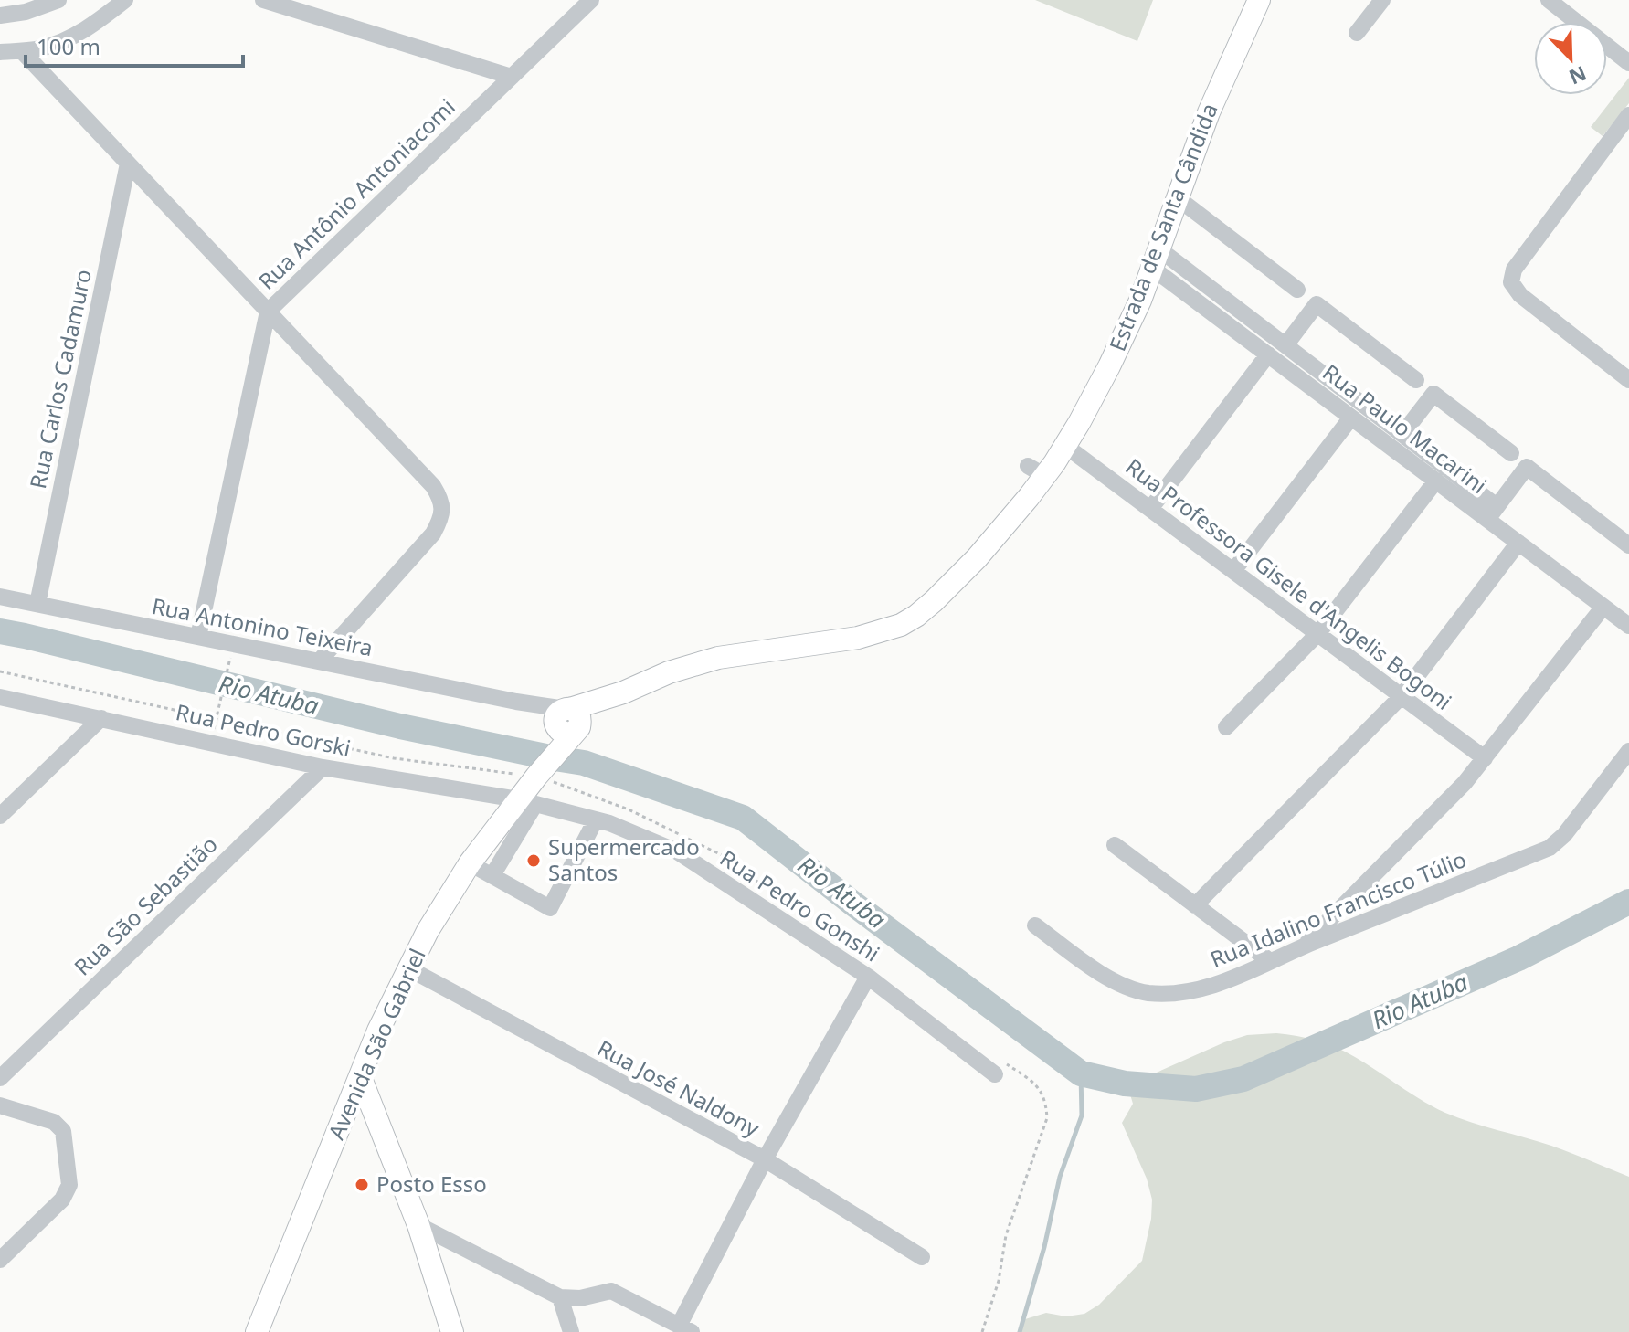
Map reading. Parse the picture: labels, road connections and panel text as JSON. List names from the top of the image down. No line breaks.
{"streets":{"main road":["Estrada de Santa Cândida","Avenida São Gabriel"],"street":["Rua Antônio Antoniacomi","Rua Carlos Cadamuro","Rua Paulo Macarini","Rua Professora Gisele d'Angelis Bogoni","Rua Antonino Teixeira","Rua Pedro Gorski","Rua São Sebastião","Rua Pedro Gonshi","Rua Idalino Francisco Túlio","Rua José Naldony"]},"crossings":[["Rua Antônio Antoniacomi","Rua Antonino Teixeira"],["Estrada de Santa Cândida","Rua Paulo Macarini"],["Estrada de Santa Cândida","Rua Professora Gisele d'Angelis Bogoni"],["Estrada de Santa Cândida","Rua Antonino Teixeira"],["Estrada de Santa Cândida","Avenida São Gabriel"],["Rua Carlos Cadamuro","Rua Antonino Teixeira"],["Rua Antonino Teixeira","Avenida São Gabriel"],["Rua Pedro Gorski","Rua São Sebastião"],["Rua Pedro Gorski","Rua Pedro Gonshi"],["Rua Pedro Gorski","Avenida São Gabriel"],["Rua Pedro Gonshi","Avenida São Gabriel"],["Avenida São Gabriel","Rua José Naldony"]],"water":["Rio Atuba"],"places":["Supermercado Santos","Posto Esso"],"scale_bar":"100 m","north":"bottom right"}
